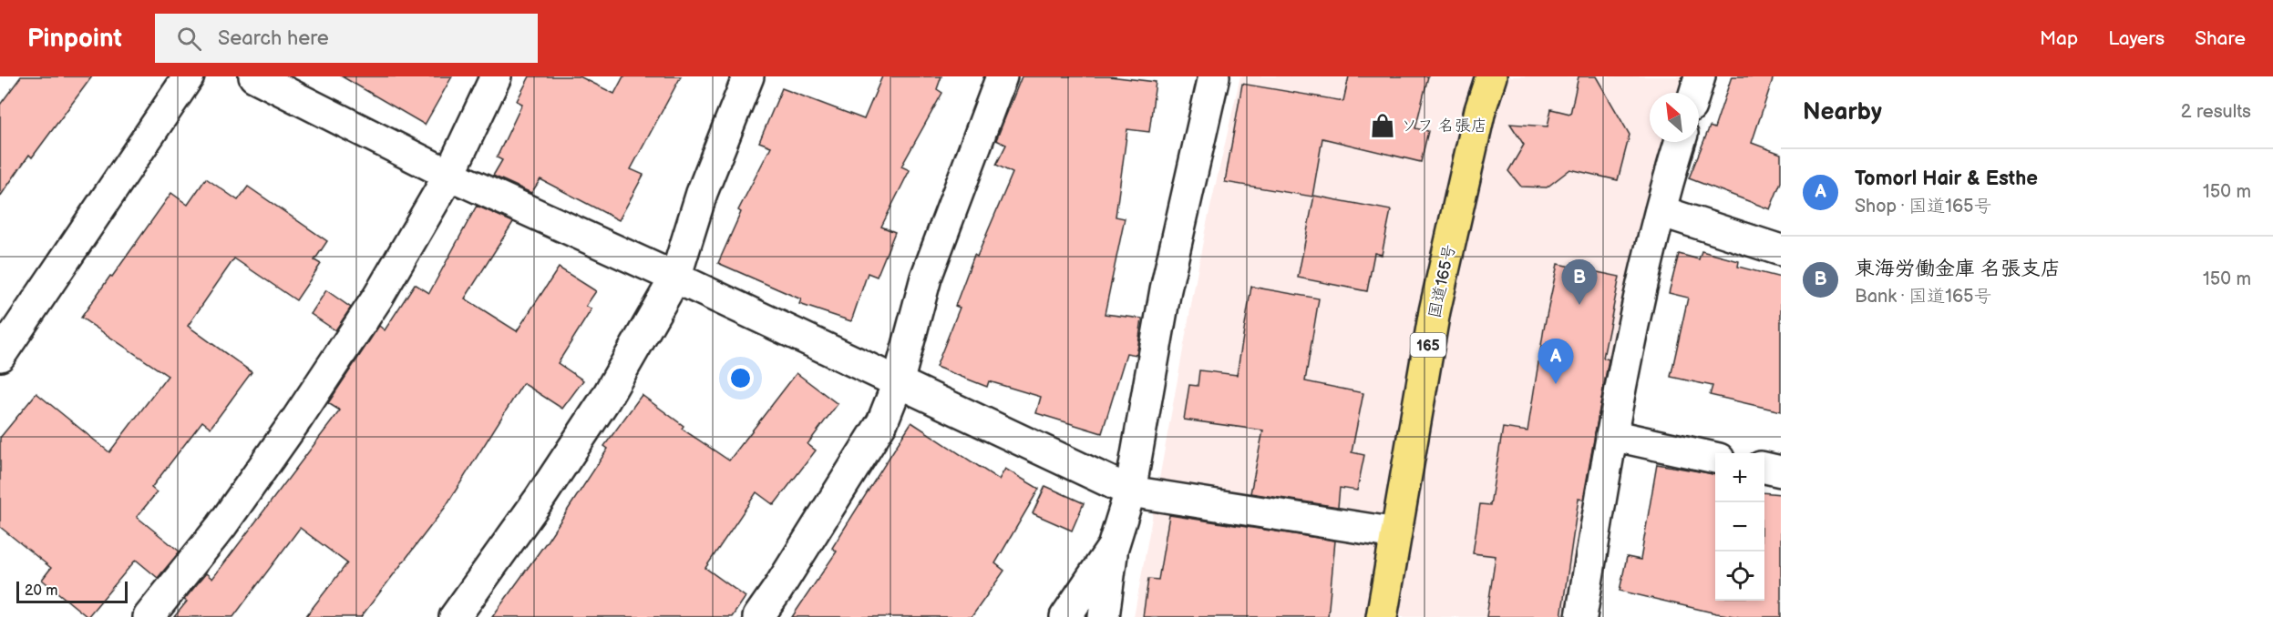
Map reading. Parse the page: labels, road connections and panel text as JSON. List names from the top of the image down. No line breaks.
{"streets":{"highway":["国道165号","165"]},"places":{"shop":["ソフ 名張店"]},"scale_bar":"20 m","north":"top left","page":{"header":"Pinpoint","search":"Search here","nav":["Map","Layers","Share"],"heading":["Nearby","2 results"],"list":[{"mark":"A","name":"Tomorl Hair & Esthe","note":"Shop · 国道165号","value":"150 m"},{"mark":"B","name":"東海労働金庫 名張支店","note":"Bank · 国道165号","value":"150 m"}],"pins":["B","A"],"map_buttons":["+","−"],"scale":"20 m"}}
